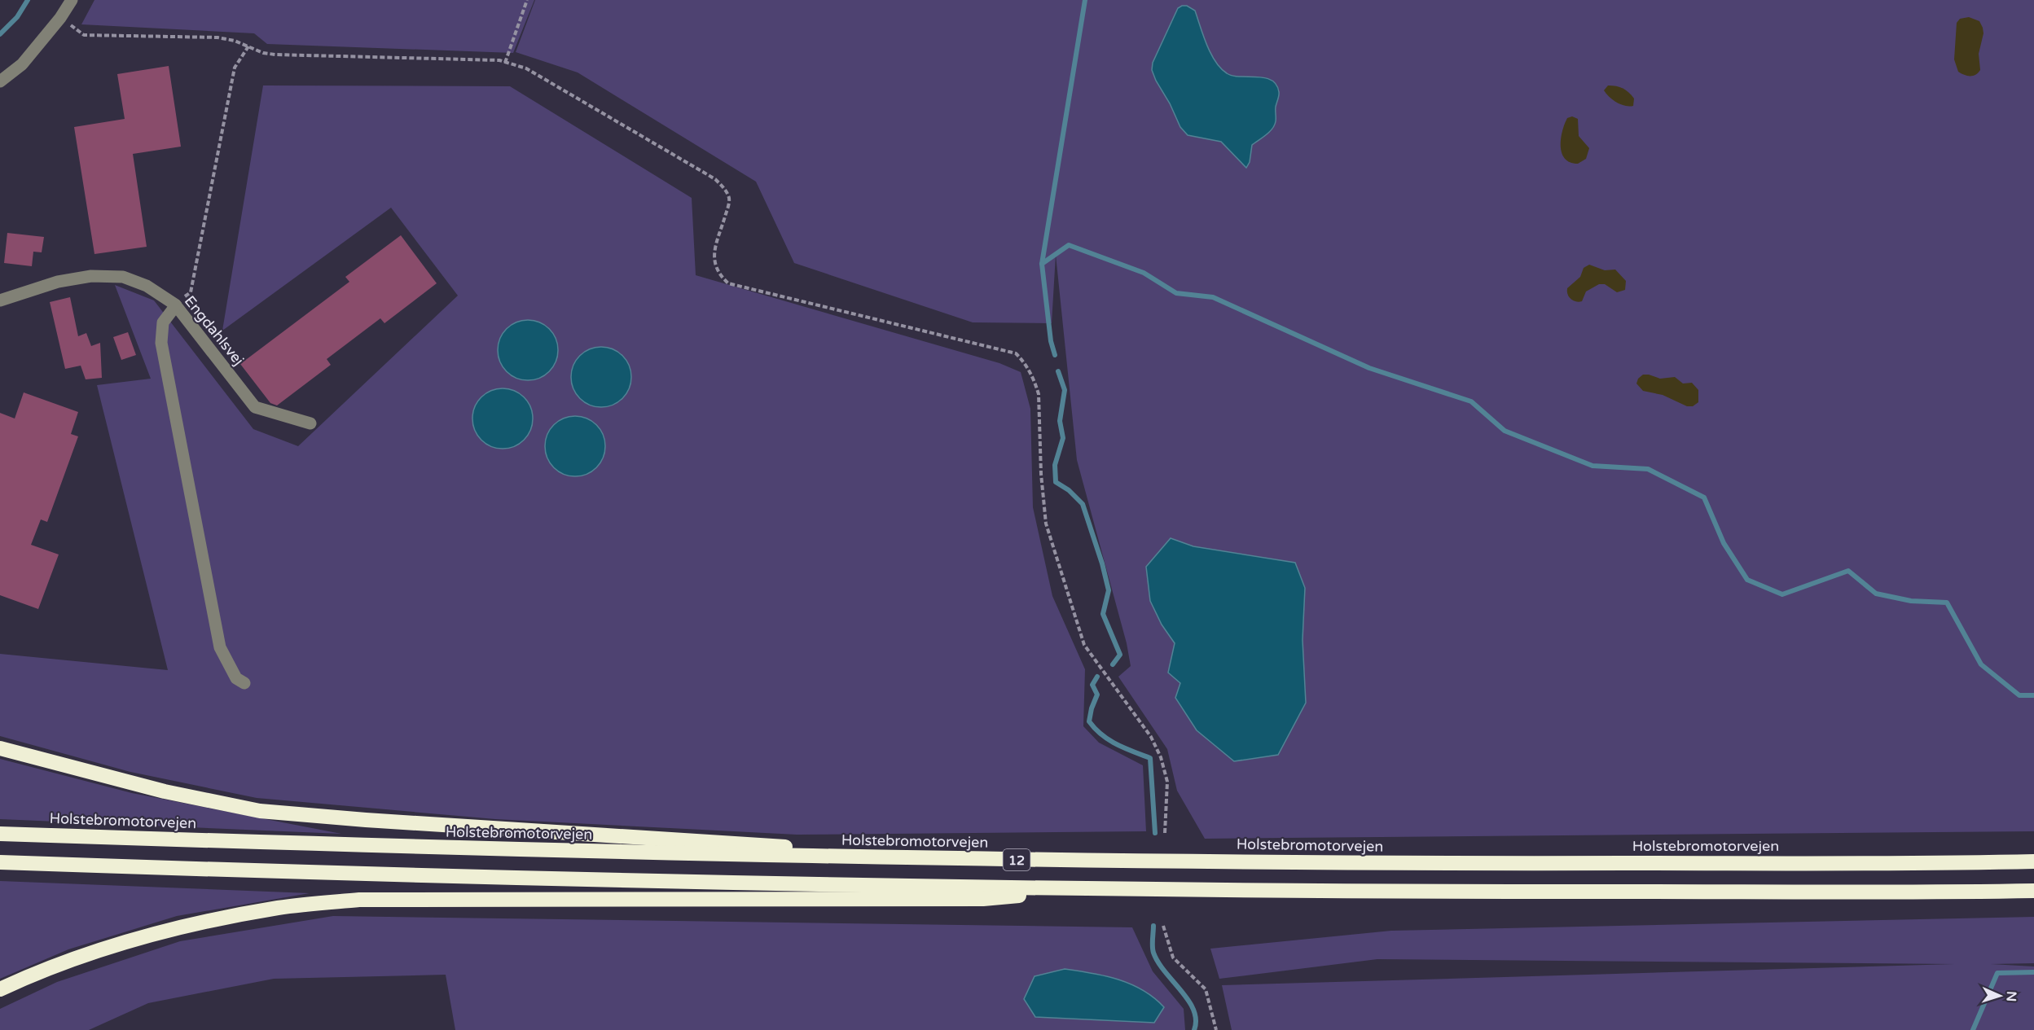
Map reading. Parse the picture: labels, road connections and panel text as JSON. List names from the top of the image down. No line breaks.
{"streets":{"highway":["Holstebromotorvejen","12"],"street":["Engdahlsvej"]},"north":"right"}
